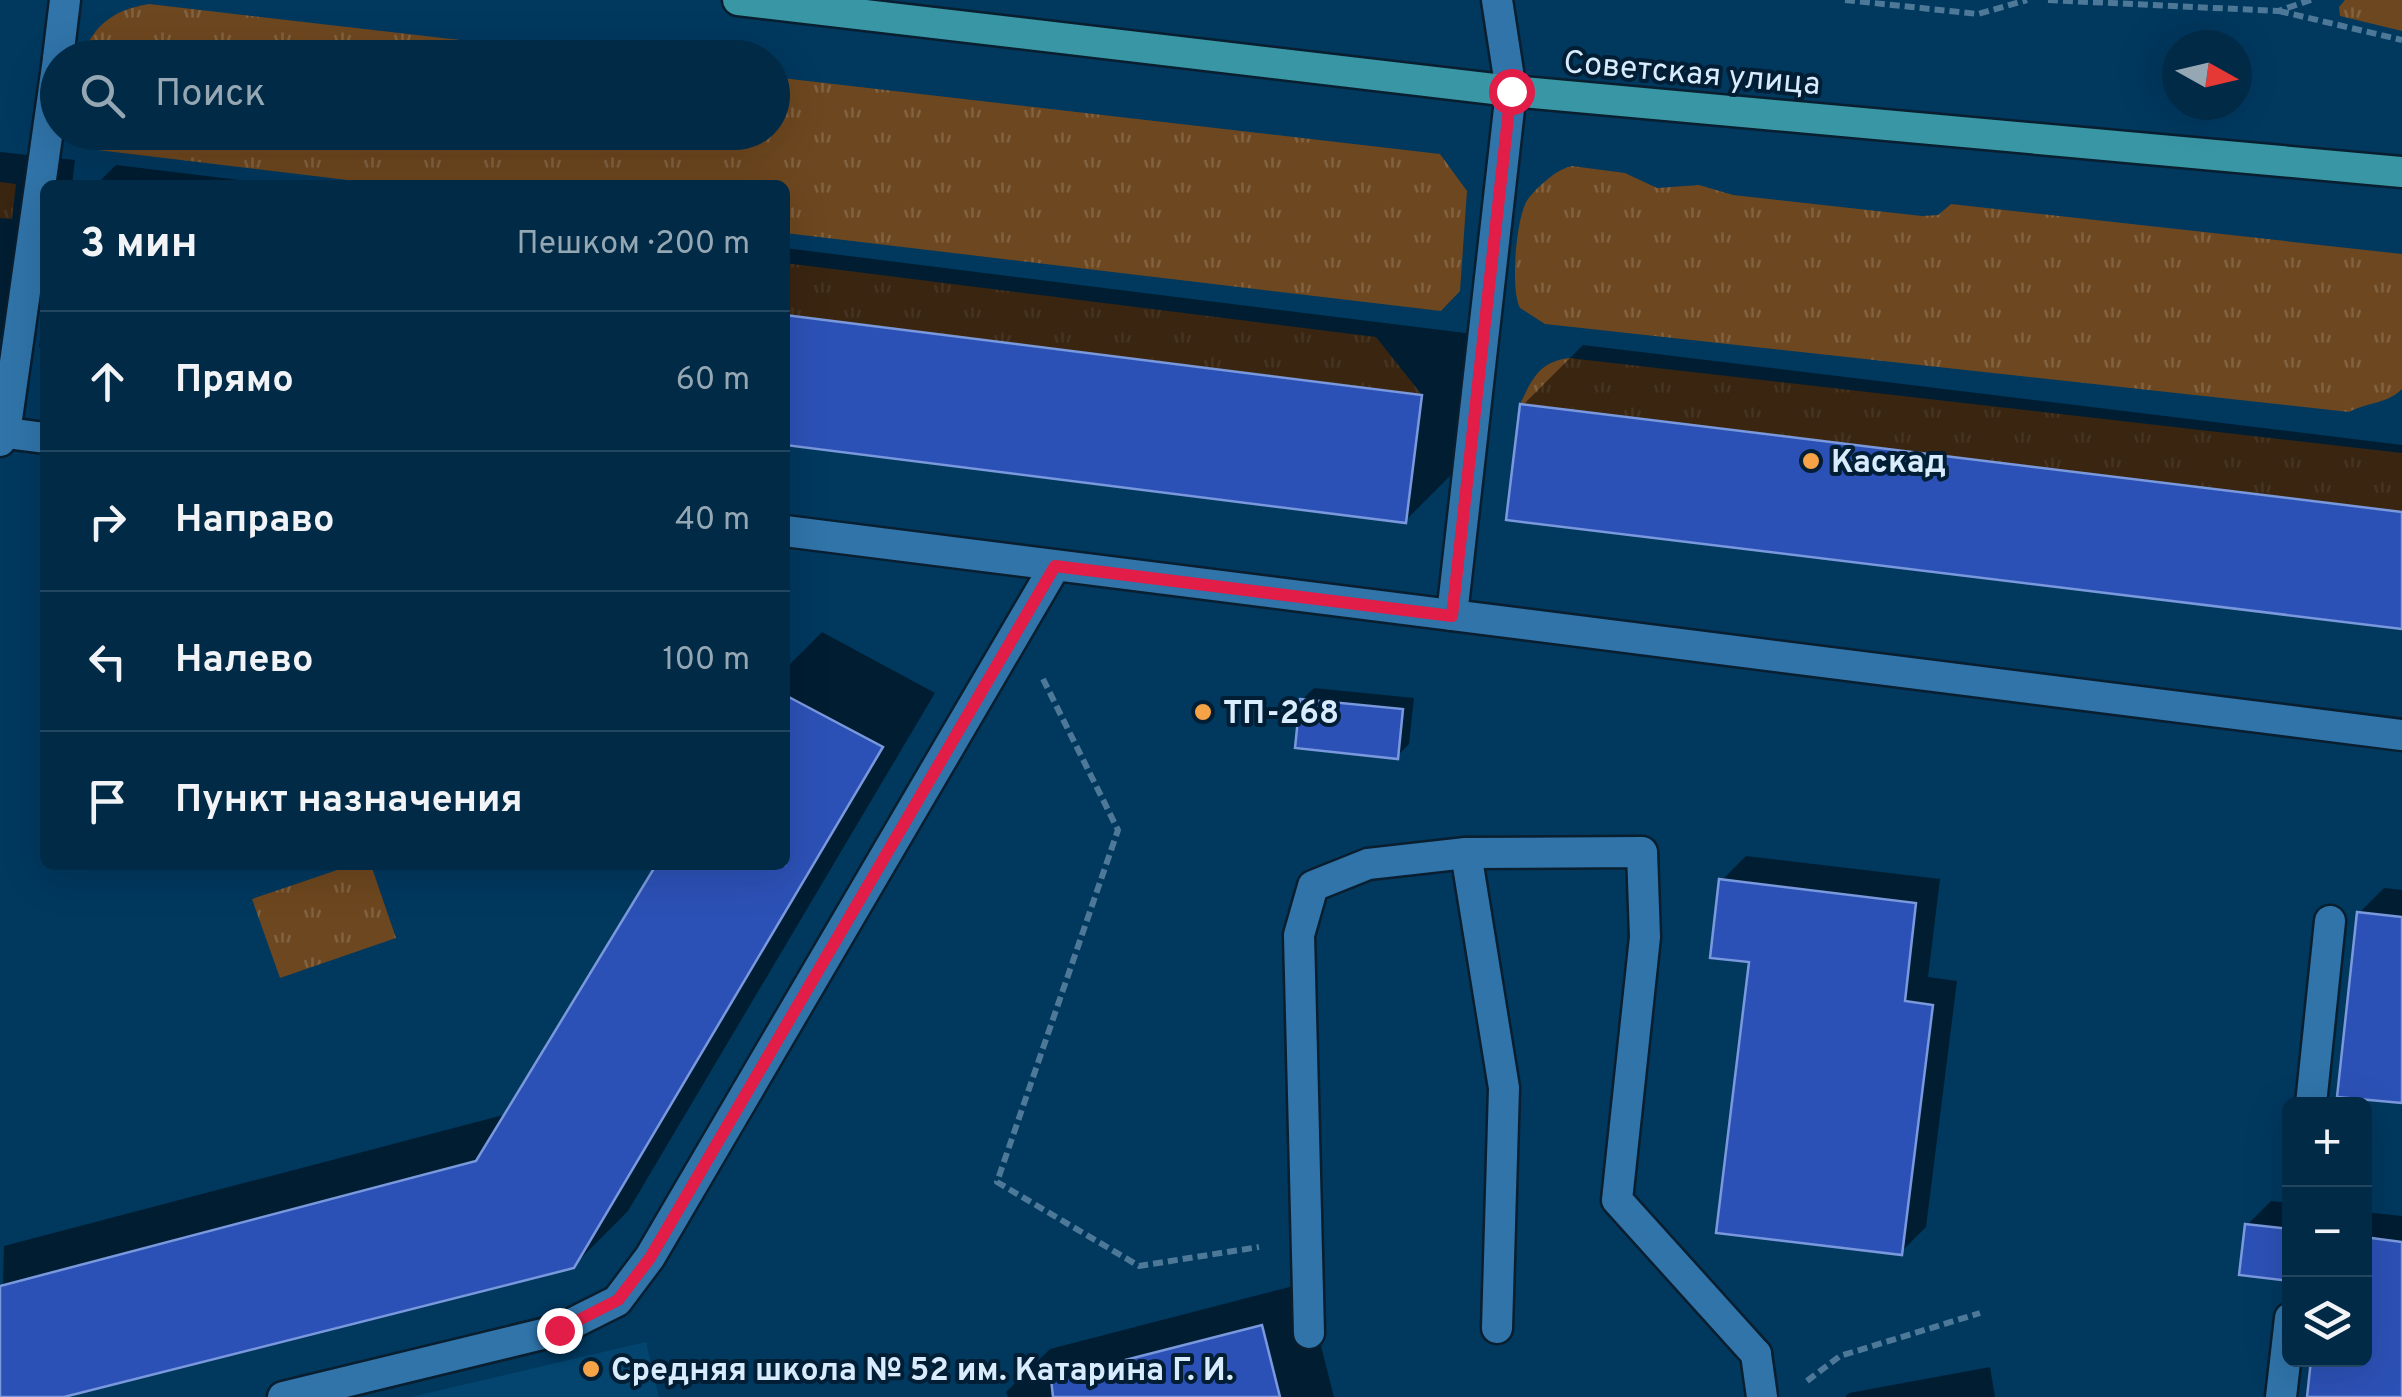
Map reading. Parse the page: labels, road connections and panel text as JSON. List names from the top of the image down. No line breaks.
{"streets":{"main road":["Советская улица"]},"places":["Каскад","ТП-268","Средняя школа № 52 им. Катарина Г. И."],"north":"right","page":{"search":"Поиск","heading":["3 мин","Пешком · 200 m"],"list":[["Прямо","60 m"],["Направо","40 m"],["Налево","100 m"],"Пункт назначения"],"map_buttons":["+","−"]}}
